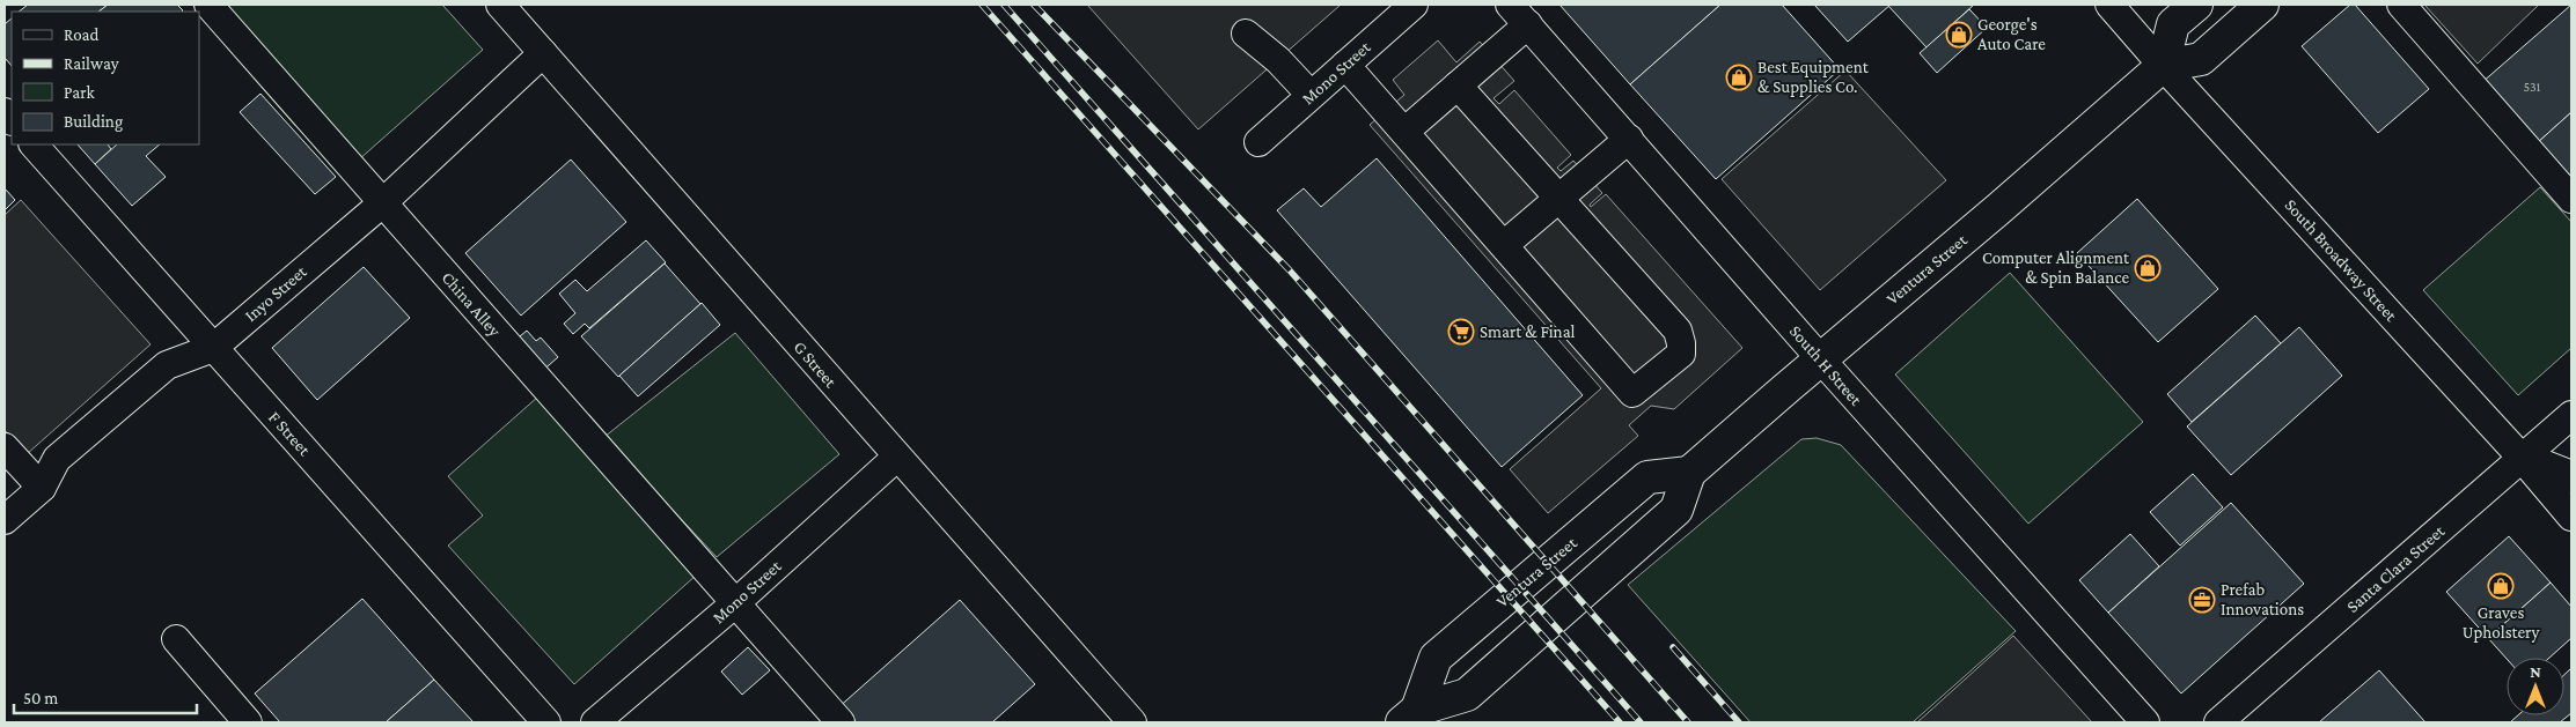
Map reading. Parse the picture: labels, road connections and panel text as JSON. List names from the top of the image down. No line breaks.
{"streets":{"main road":["Ventura Street"],"street":["Mono Street","South Broadway Street","Inyo Street","China Alley","G Street","South H Street","F Street","Santa Clara Street"]},"crossings":[["Mono Street","China Alley"],["Mono Street","G Street"],["South Broadway Street","Ventura Street"],["South Broadway Street","Santa Clara Street"],["Ventura Street","South H Street"],["Inyo Street","China Alley"],["Inyo Street","G Street"],["Inyo Street","F Street"]],"places":{"shop":["George's Auto Care","Best Equipment & Supplies Co.","Computer Alignment & Spin Balance","Graves Upholstery"],"supermarket":["Smart & Final"],"office":["Prefab Innovations"]},"house_numbers":["531"],"legend":["Road","Railway","Park","Building"],"scale_bar":"50 m","north":"top"}
